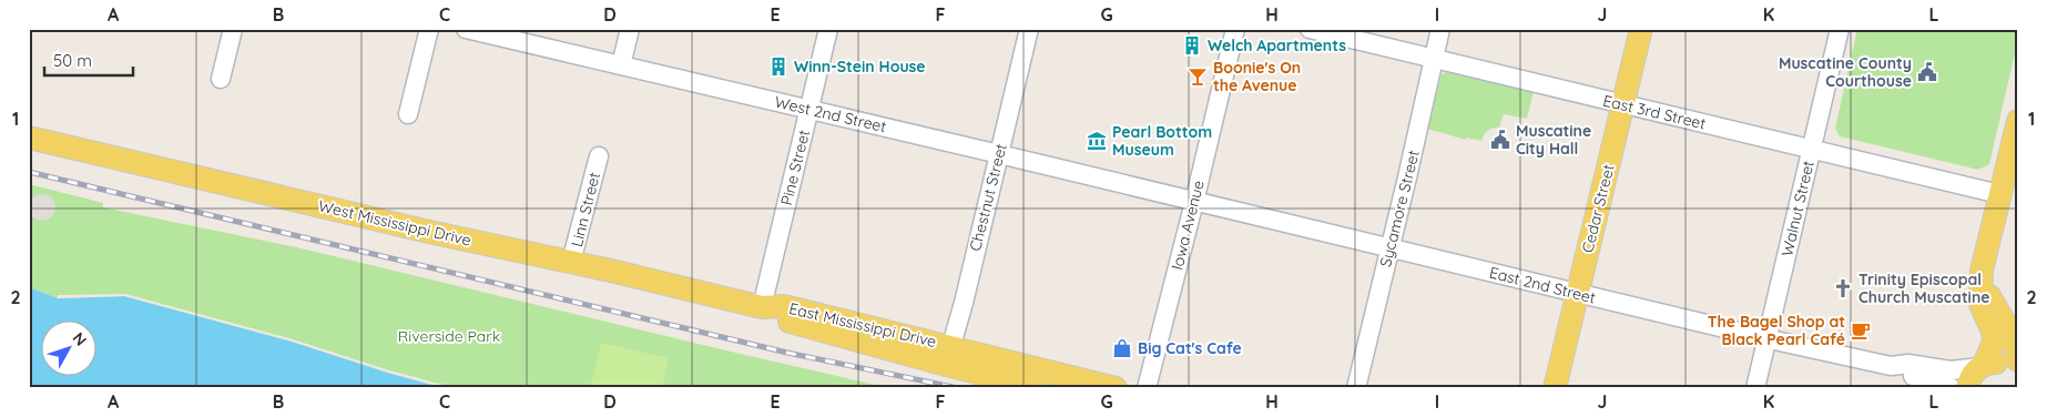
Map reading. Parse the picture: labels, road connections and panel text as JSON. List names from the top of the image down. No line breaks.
{"streets":{"main road":["Cedar Street","West Mississippi Drive","East Mississippi Drive"],"street":["East 3rd Street","West 2nd Street","Pine Street","Chestnut Street","Sycamore Street","Walnut Street","Linn Street","Iowa Avenue","East 2nd Street"]},"crossings":[["East 3rd Street","Sycamore Street"],["East 3rd Street","Cedar Street"],["East 3rd Street","Walnut Street"],["West 2nd Street","Pine Street"],["West 2nd Street","Chestnut Street"],["West 2nd Street","Iowa Avenue"],["West 2nd Street","East 2nd Street"],["Pine Street","West Mississippi Drive"],["Pine Street","East Mississippi Drive"],["Chestnut Street","East Mississippi Drive"],["Sycamore Street","East 2nd Street"],["Cedar Street","East 2nd Street"],["Walnut Street","East 2nd Street"],["Linn Street","West Mississippi Drive"],["West Mississippi Drive","East Mississippi Drive"],["Iowa Avenue","East 2nd Street"]],"parks":["Riverside Park"],"places":{"building":["Welch Apartments","Winn-Stein House"],"public building":["Muscatine County Courthouse","Muscatine City Hall"],"bar":["Boonie's On the Avenue"],"museum":["Pearl Bottom Museum"],"church":["Trinity Episcopal Church Muscatine"],"cafe":["The Bagel Shop at Black Pearl Café"],"shop":["Big Cat's Cafe"]},"scale_bar":"50 m","north":"top right","grid":{"columns":["A","B","C","D","E","F","G","H","I","J","K","L"],"rows":["1","2"]}}
